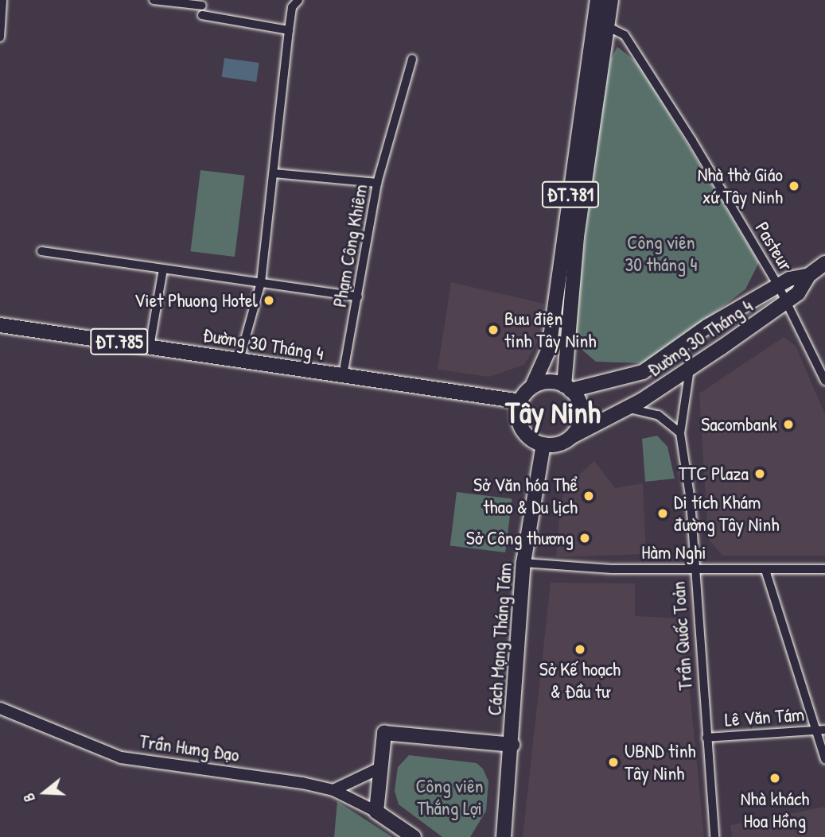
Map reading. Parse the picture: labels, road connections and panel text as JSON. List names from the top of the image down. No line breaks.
{"streets":{"main road":["ĐT.781","Đường 30 Tháng 4","ĐT.785","Cách Mạng Tháng Tám","Trần Hưng Đạo"],"street":["Phạm Công Khiêm","Pasteur","Hàm Nghi","Trần Quốc Toản","Lê Văn Tám"]},"crossings":[["ĐT.781","Pasteur"],["ĐT.781","Đường 30 Tháng 4"],["ĐT.781","Cách Mạng Tháng Tám"],["Phạm Công Khiêm","Đường 30 Tháng 4"],["Pasteur","Đường 30 Tháng 4"],["Đường 30 Tháng 4","Trần Quốc Toản"],["Đường 30 Tháng 4","Cách Mạng Tháng Tám"],["Hàm Nghi","Trần Quốc Toản"],["Hàm Nghi","Cách Mạng Tháng Tám"],["Trần Quốc Toản","Lê Văn Tám"]],"districts":["Tây Ninh"],"parks":["Công viên 30 tháng 4","Công viên Thắng Lợi"],"places":["Nhà thờ Giáo xứ Tây Ninh","Viet Phuong Hotel","Bưu điện tỉnh Tây Ninh","Sacombank","TTC Plaza","Sở Văn hóa Thể thao & Du lịch","Di tích Khám đường Tây Ninh","Sở Công thương","Sở Kế hoạch & Đầu tư","UBND tỉnh Tây Ninh","Nhà khách Hoa Hồng"],"north":"left"}
